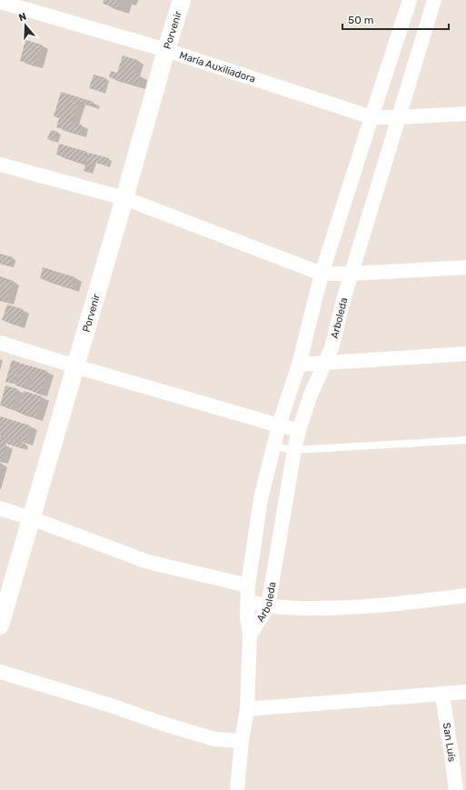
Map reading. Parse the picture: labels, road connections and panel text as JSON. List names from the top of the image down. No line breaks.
{"streets":{"street":["Porvenir","María Auxiliadora","Arboleda","San Luís"]},"crossings":[["Porvenir","María Auxiliadora"],["María Auxiliadora","Arboleda"]],"scale_bar":"50 m","north":"top"}
